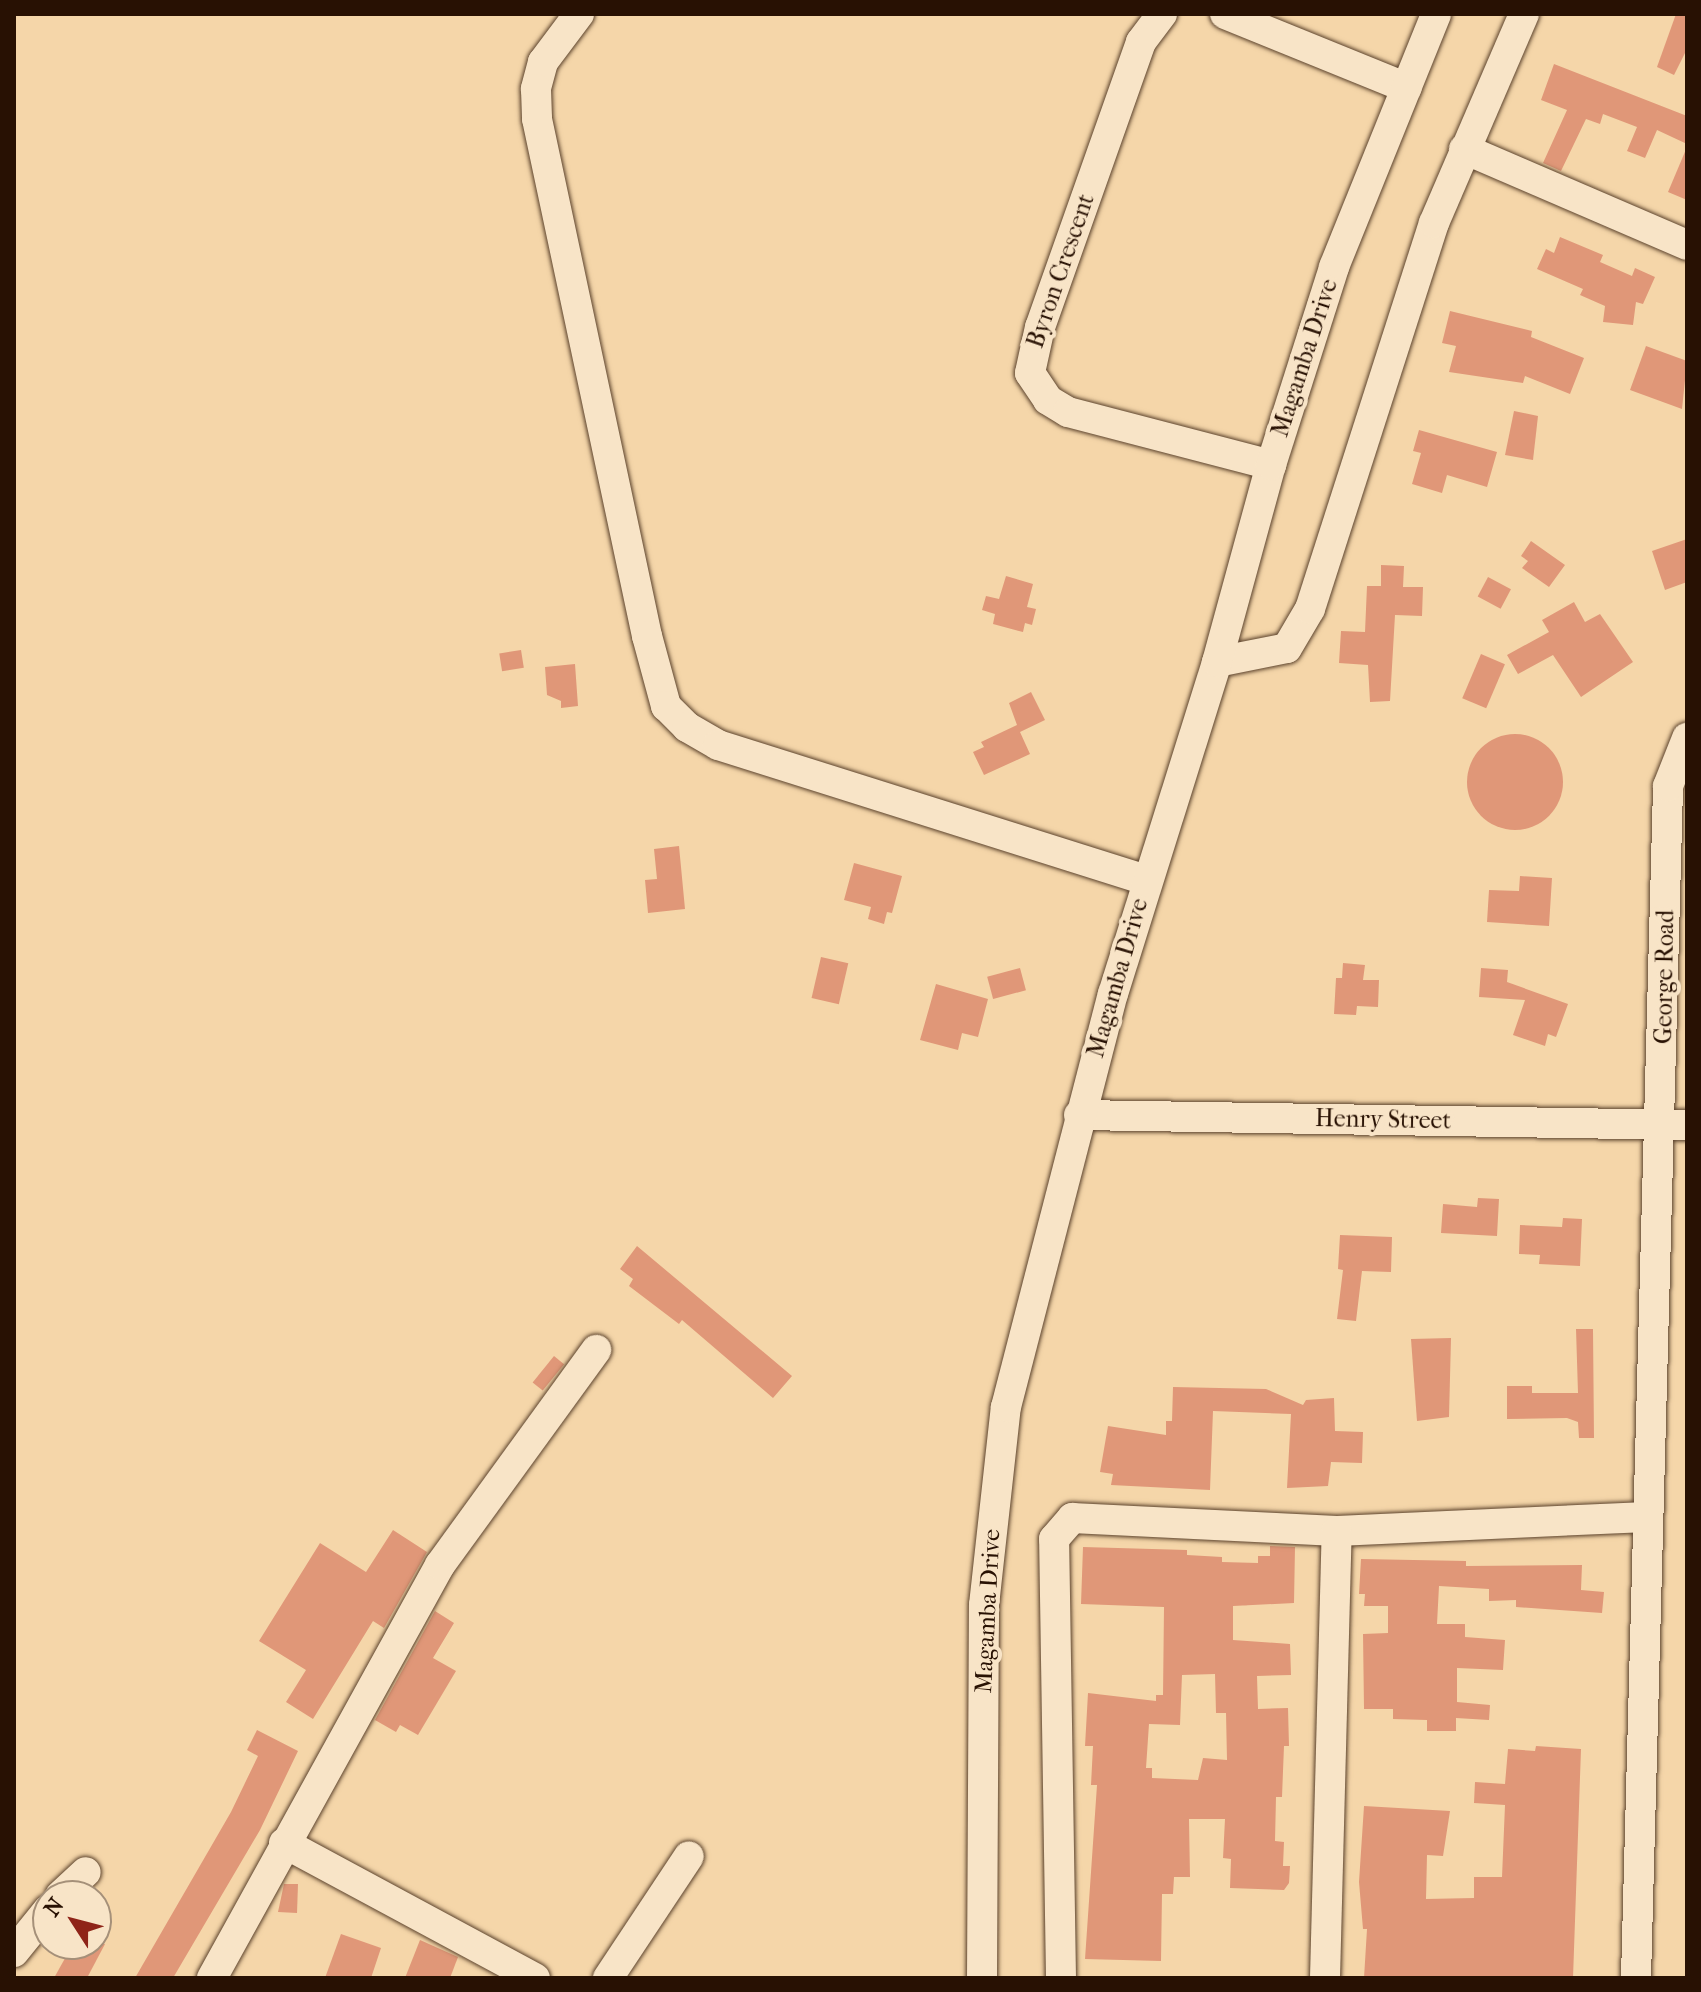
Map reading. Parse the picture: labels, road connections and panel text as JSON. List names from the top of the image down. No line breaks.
{"streets":{"street":["Byron Crescent","Magamba Drive","George Road","Henry Street"]},"crossings":[["Byron Crescent","Magamba Drive"],["Magamba Drive","Henry Street"],["George Road","Henry Street"]],"north":"top left"}
